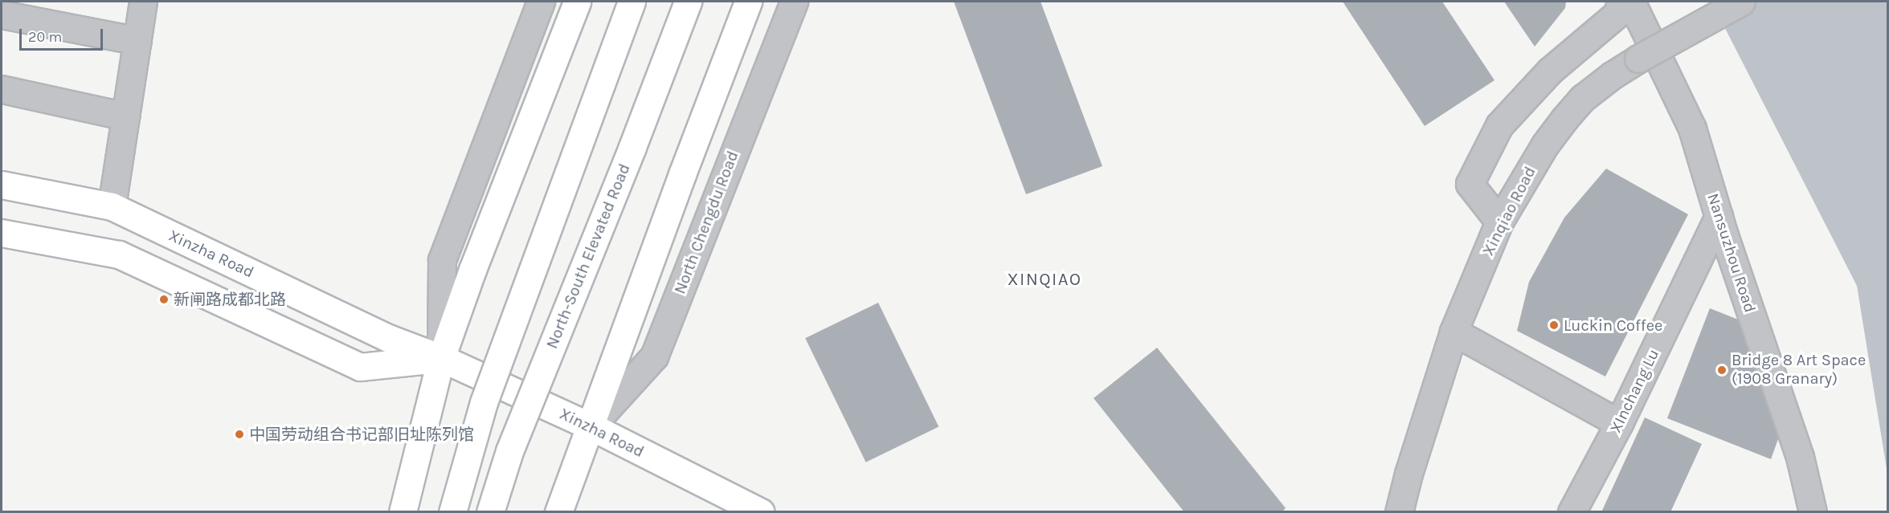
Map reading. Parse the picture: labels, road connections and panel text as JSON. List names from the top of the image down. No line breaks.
{"streets":{"main road":["North Chengdu Road","Xinzha Road","North-South Elevated Road"],"street":["Xinqiao Road","Nansuzhou Road","XInchang Lu"]},"crossings":[["North Chengdu Road","Xinzha Road"],["Nansuzhou Road","XInchang Lu"]],"districts":["XINQIAO"],"places":["新闸路成都北路","Luckin Coffee","Bridge 8 Art Space (1908 Granary)","中国劳动组合书记部旧址陈列馆"],"scale_bar":"20 m"}
